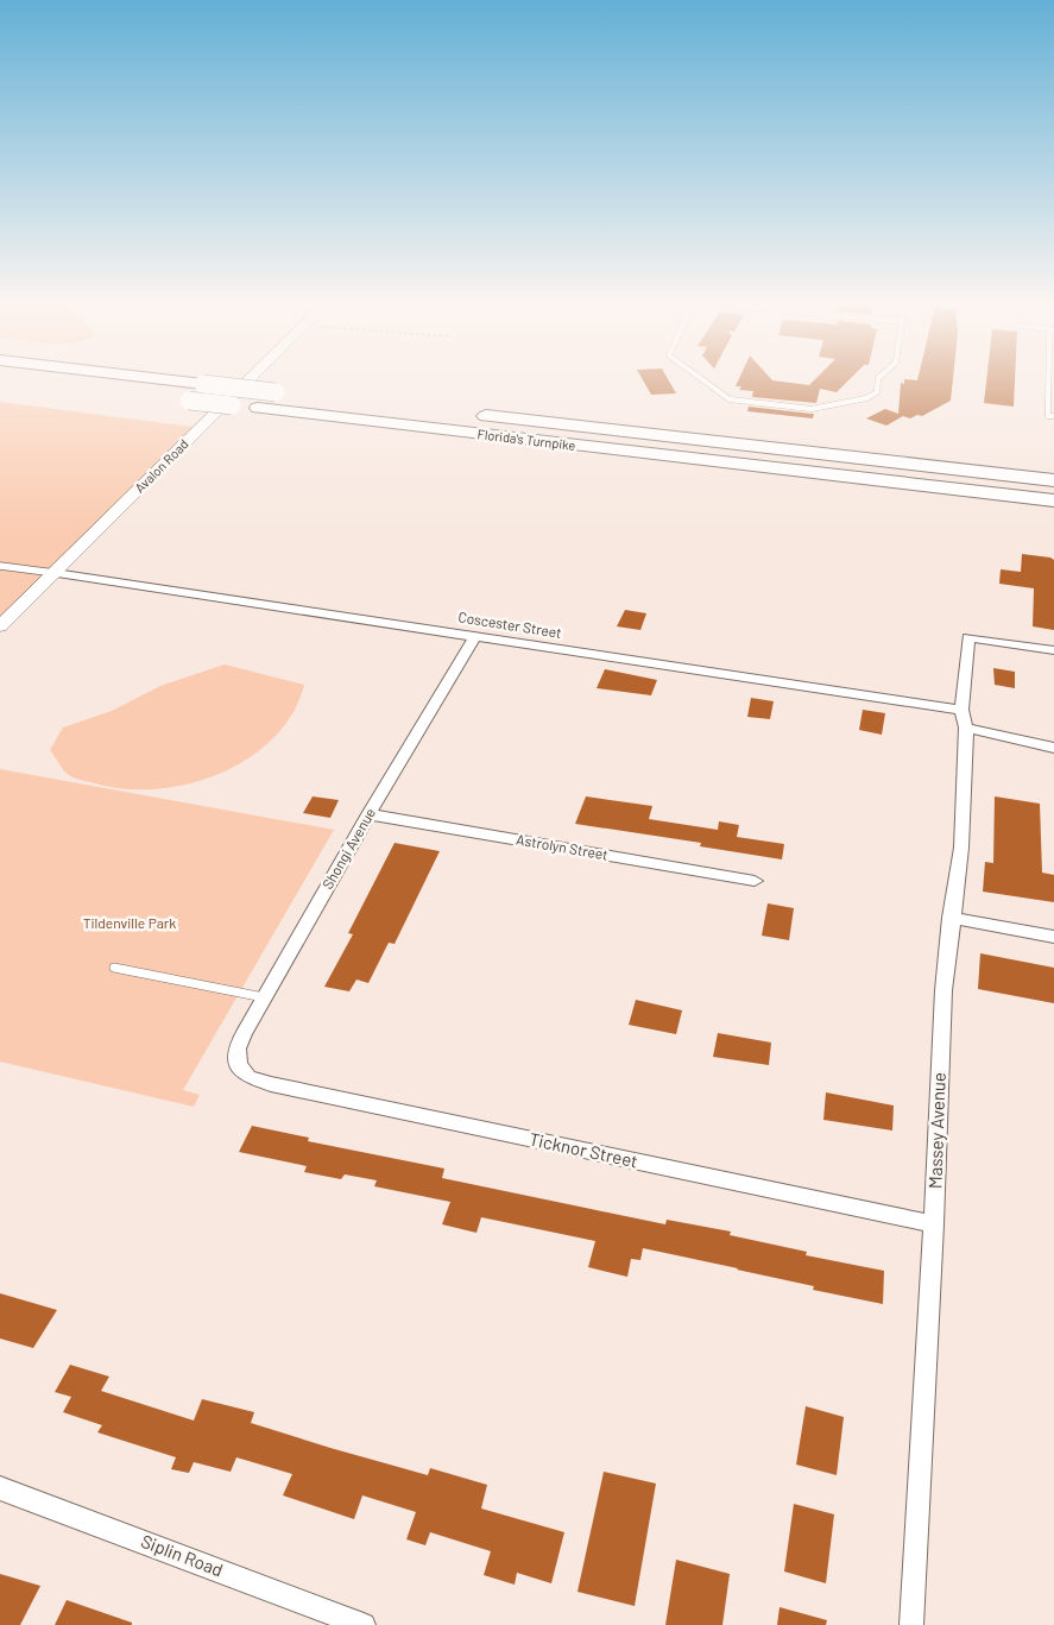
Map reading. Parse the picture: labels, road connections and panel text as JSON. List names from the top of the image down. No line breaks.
{"streets":{"highway":["Florida's Turnpike"],"main road":["Avalon Road"],"street":["Coscester Street","Astrolyn Street","Shongi Avenue","Massey Avenue","Ticknor Street","Siplin Road"]},"crossings":[["Avalon Road","Coscester Street"],["Coscester Street","Shongi Avenue"],["Coscester Street","Massey Avenue"],["Astrolyn Street","Shongi Avenue"],["Shongi Avenue","Ticknor Street"],["Massey Avenue","Ticknor Street"]],"parks":["Tildenville Park"]}
